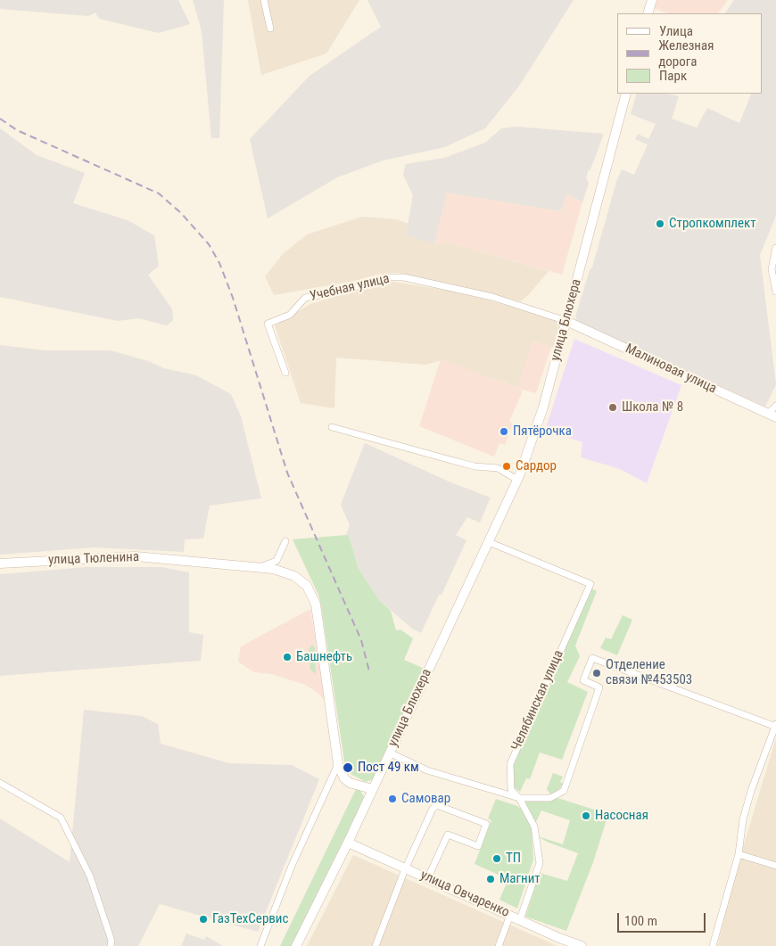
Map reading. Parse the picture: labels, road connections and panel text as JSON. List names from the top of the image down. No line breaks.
{"streets":{"main road":["улица Блюхера","Малиновая улица","улица Тюленина","улица Овчаренко"],"street":["Учебная улица","Челябинская улица"]},"crossings":[["Учебная улица","улица Блюхера"],["Учебная улица","Малиновая улица"],["улица Блюхера","Малиновая улица"],["улица Блюхера","Челябинская улица"],["улица Блюхера","улица Овчаренко"],["Челябинская улица","улица Овчаренко"]],"places":["Стропкомплект","Школа № 8","Пятёрочка","Сардор","Башнефть","Отделение связи №453503","Пост 49 км","Самовар","Насосная","ТП","Магнит","ГазТехСервис"],"legend":["Улица","Железная дорога","Парк"],"scale_bar":"100 m"}
